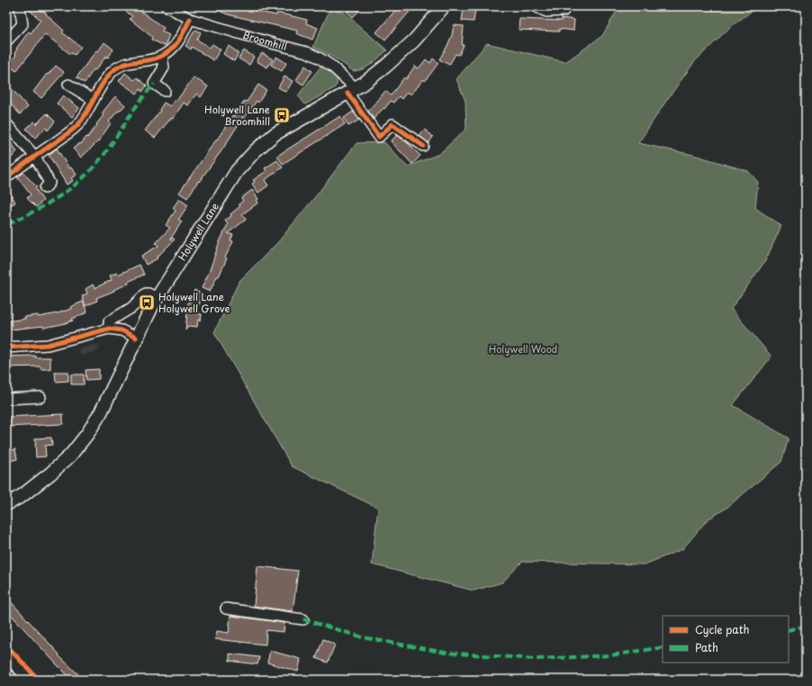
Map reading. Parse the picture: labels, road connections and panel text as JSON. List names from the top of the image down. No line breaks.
{"streets":{"main road":["Holywell Lane"],"street":["Broomhill"]},"crossings":[["Broomhill","Holywell Lane"]],"parks":["Holywell Wood"],"places":{"bus stop":["Holywell Lane Broomhill","Holywell Lane Holywell Grove"]},"legend":["Cycle path","Path"]}
